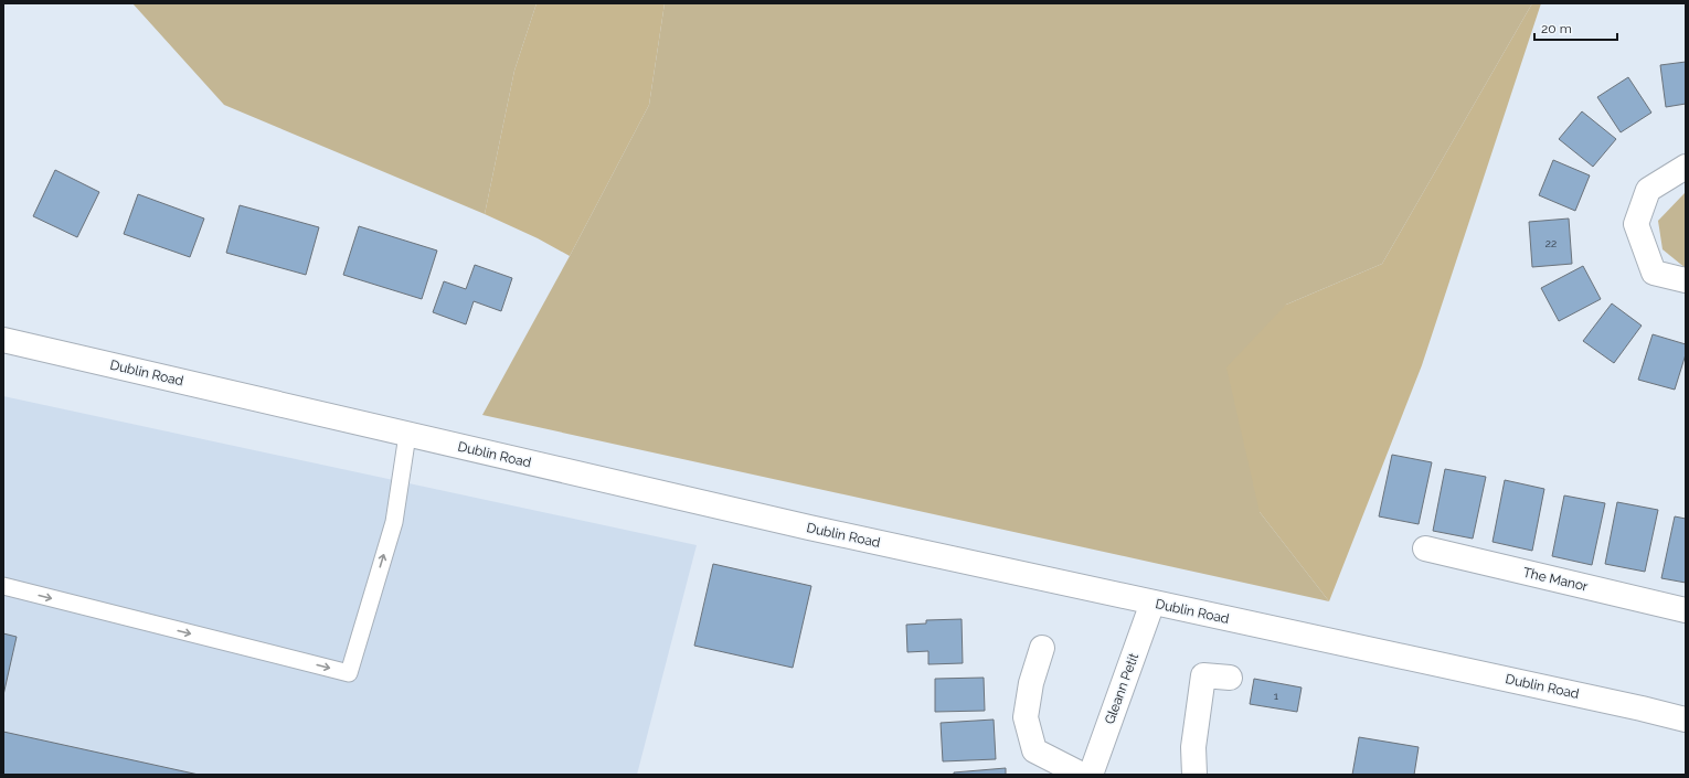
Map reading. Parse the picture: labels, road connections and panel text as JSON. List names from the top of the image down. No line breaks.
{"streets":{"main road":["Dublin Road","The Manor","Gleann Petit"]},"crossings":[["Dublin Road","Gleann Petit"]],"house_numbers":["22","1"],"scale_bar":"20 m"}
